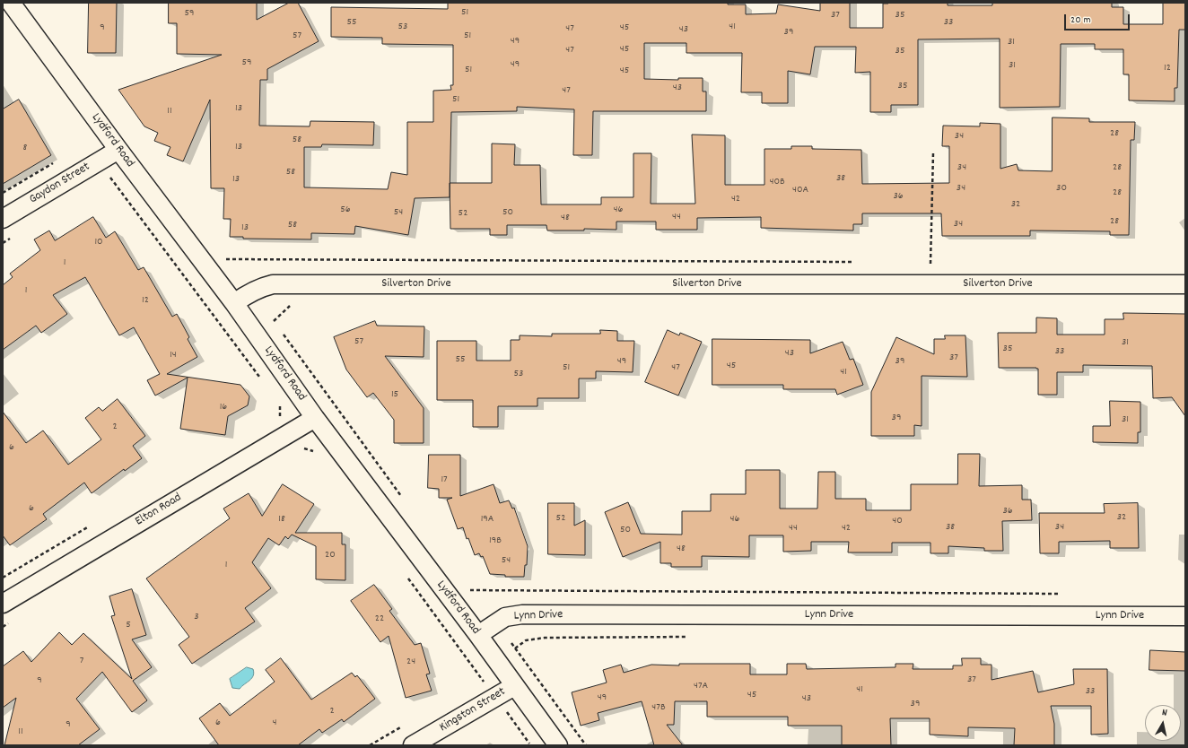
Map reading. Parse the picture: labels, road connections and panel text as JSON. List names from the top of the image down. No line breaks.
{"streets":{"street":["Lydford Road","Gaydon Street","Silverton Drive","Elton Road","Lynn Drive","Kingston Street"]},"crossings":[["Lydford Road","Gaydon Street"],["Lydford Road","Silverton Drive"],["Lydford Road","Elton Road"],["Lydford Road","Lynn Drive"],["Lydford Road","Kingston Street"]],"house_numbers":["51","59","37","35","55","33","53","41","9","45","47","43","39","57","51","49","31","45","47","35","59","49","31","12","51","45","35","43","47","51","13","11","28","34","58","13","8","34","28","58","38","13","40B","34","30","40A","28","36","42","32","56","46","54","50","52","44","48","28","34","58","13","10","1","1","12","57","31","35","33","43","14","37","55","49","39","45","51","47","41","53","15","16","39","31","2","6","17","6","36","32","52","18","19A","46","40","38","34","44","42","50","19B","48","20","54","1","3","22","5","7","24","37","9","47A","41","33","45","49","43","39","47B","2","6","4","9","11"],"scale_bar":"20 m","north":"top"}
